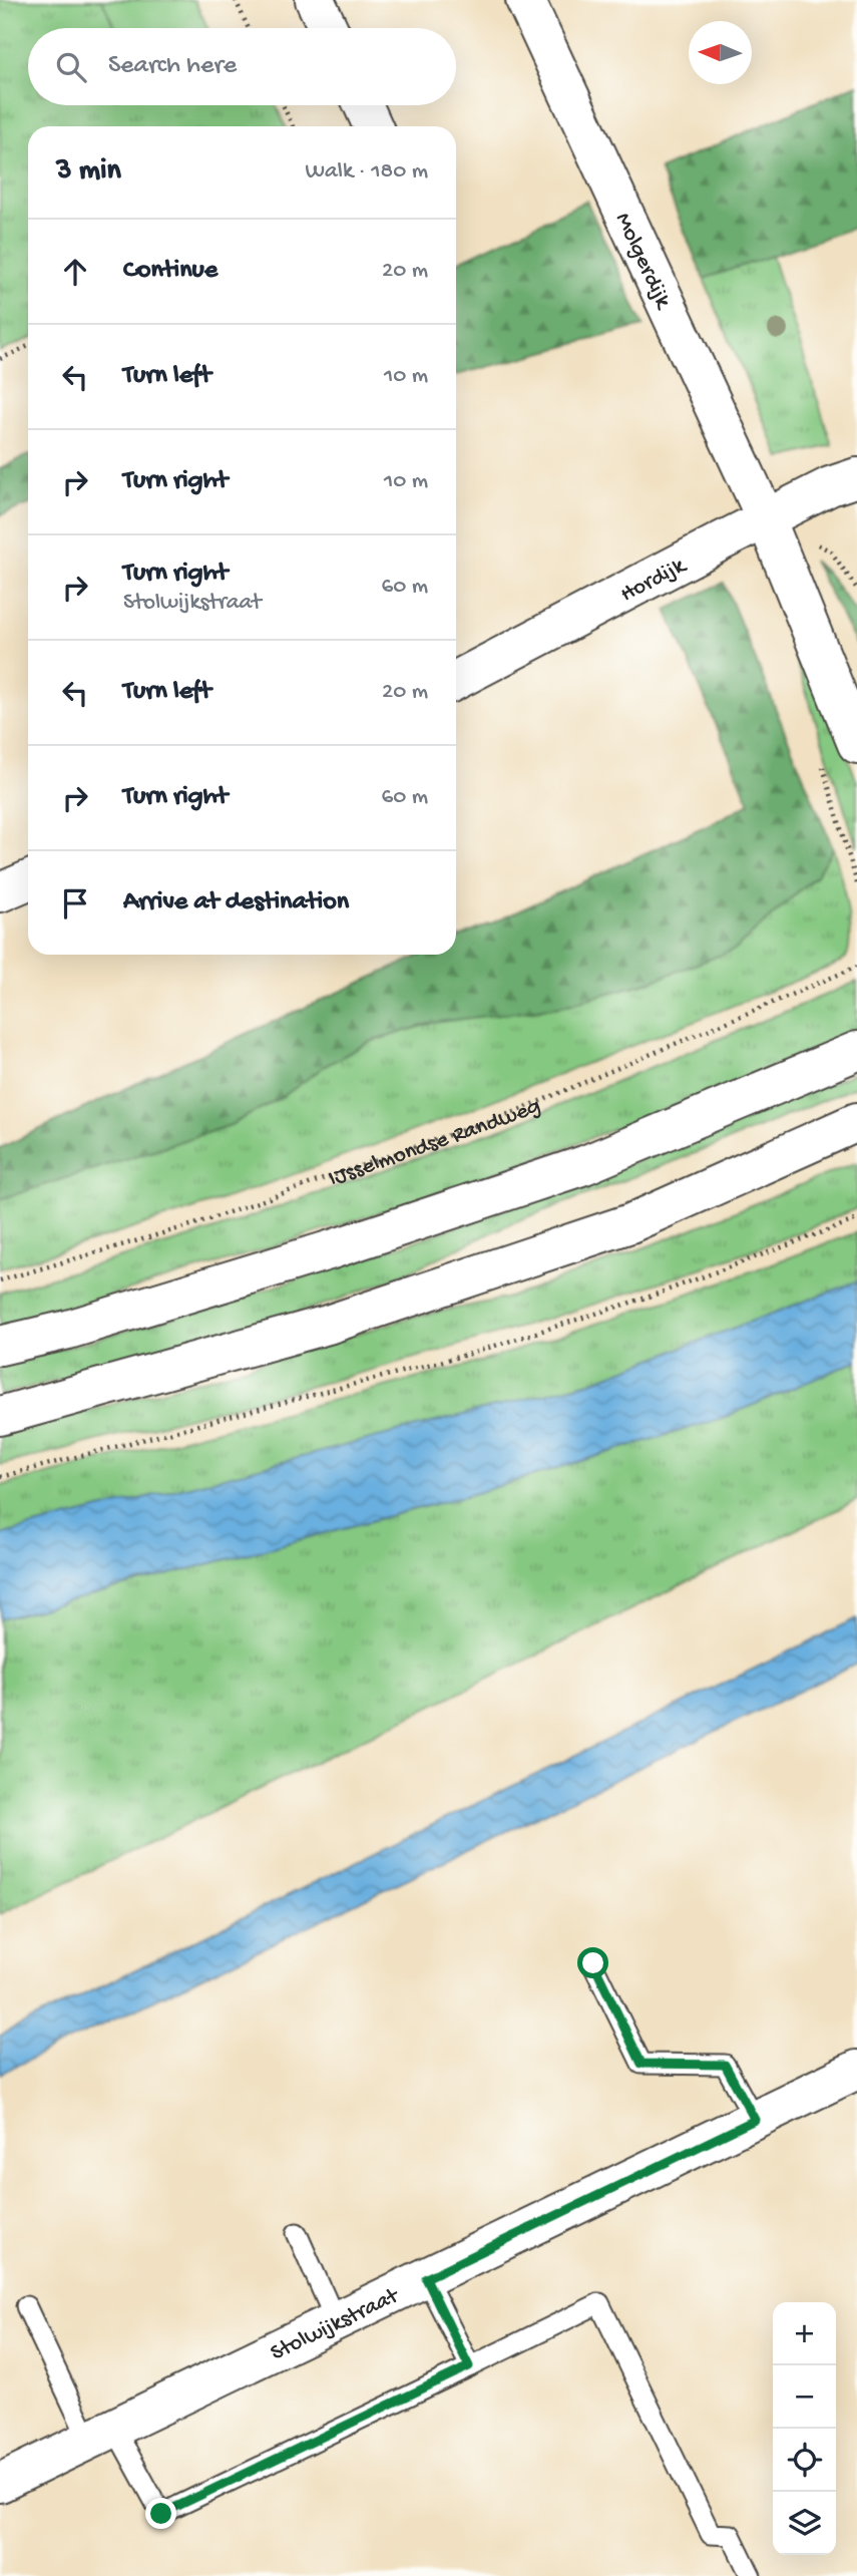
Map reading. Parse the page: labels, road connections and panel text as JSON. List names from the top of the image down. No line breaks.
{"streets":{"street":["Molgerdijk","Hordijk","Stolwijkstraat"],"path":["IJsselmondse Randweg"]},"crossings":[["Molgerdijk","Hordijk"]],"north":"left","page":{"search":"Search here","heading":["3 min","Walk · 180 m"],"list":[["Continue","20 m"],["Turn left","10 m"],["Turn right","10 m"],["Turn right","Stolwijkstraat","60 m"],["Turn left","20 m"],["Turn right","60 m"],"Arrive at destination"],"map_buttons":["+","−"]}}
